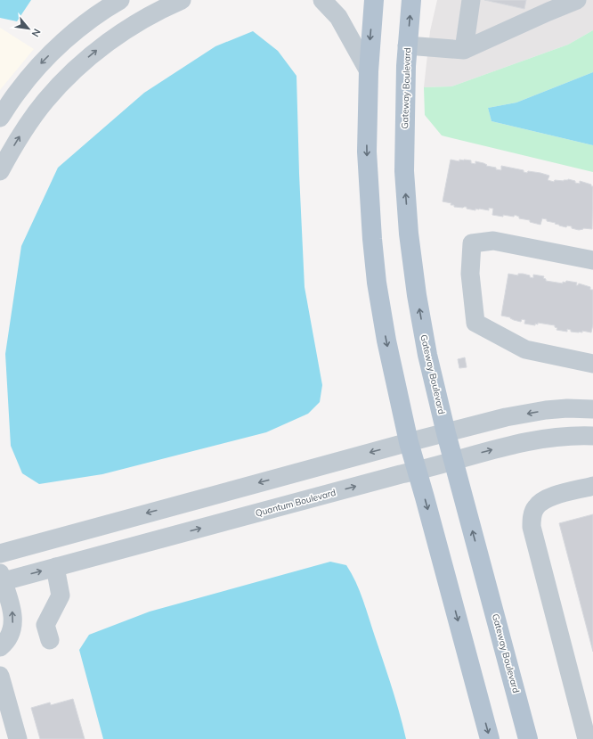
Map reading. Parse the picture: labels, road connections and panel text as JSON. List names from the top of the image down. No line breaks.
{"streets":{"main road":["Gateway Boulevard"],"street":["Quantum Boulevard"]},"crossings":[["Gateway Boulevard","Quantum Boulevard"]],"north":"bottom right"}
